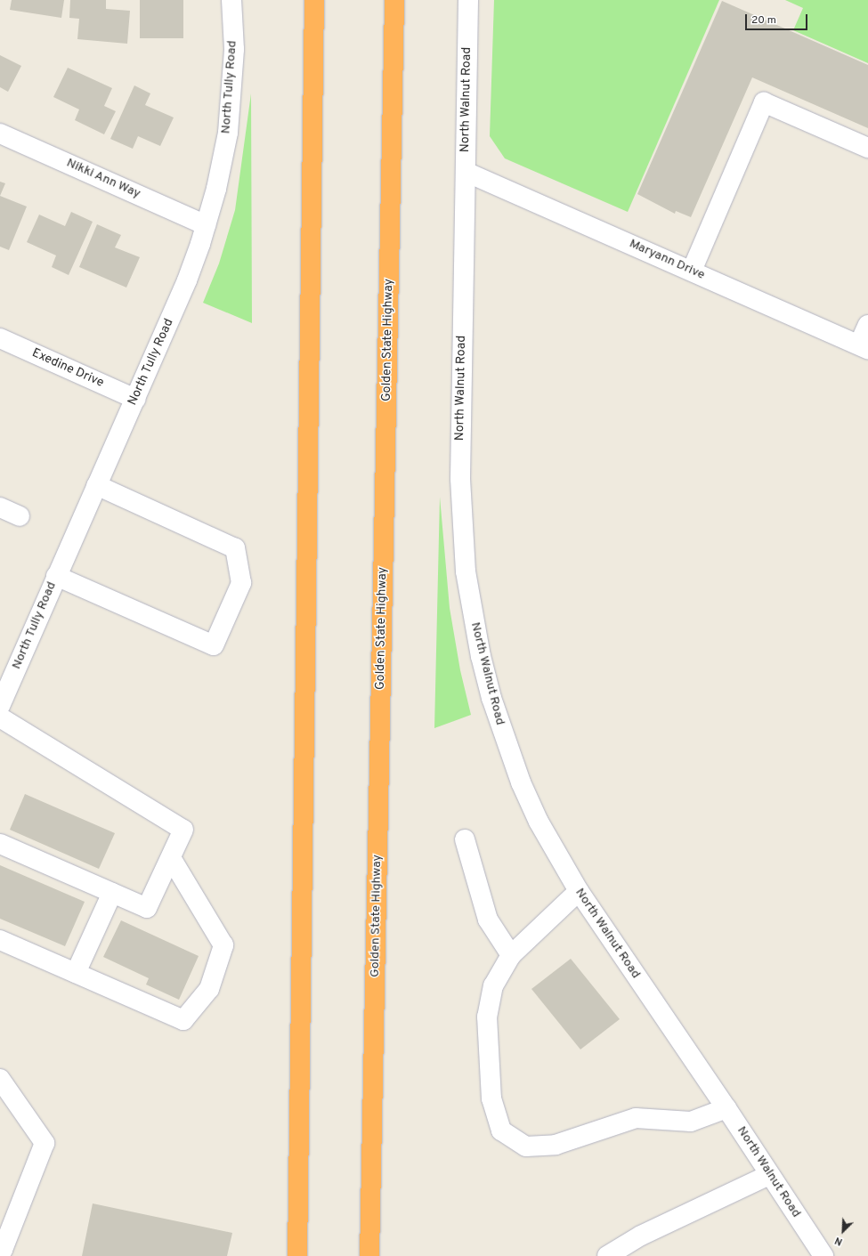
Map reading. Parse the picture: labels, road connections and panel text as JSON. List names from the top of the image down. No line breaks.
{"streets":{"highway":["Golden State Highway"],"street":["North Tully Road","North Walnut Road","Nikki Ann Way","Maryann Drive","Exedine Drive"]},"crossings":[["North Tully Road","Nikki Ann Way"],["North Tully Road","Exedine Drive"],["North Walnut Road","Maryann Drive"]],"scale_bar":"20 m","north":"bottom left"}
